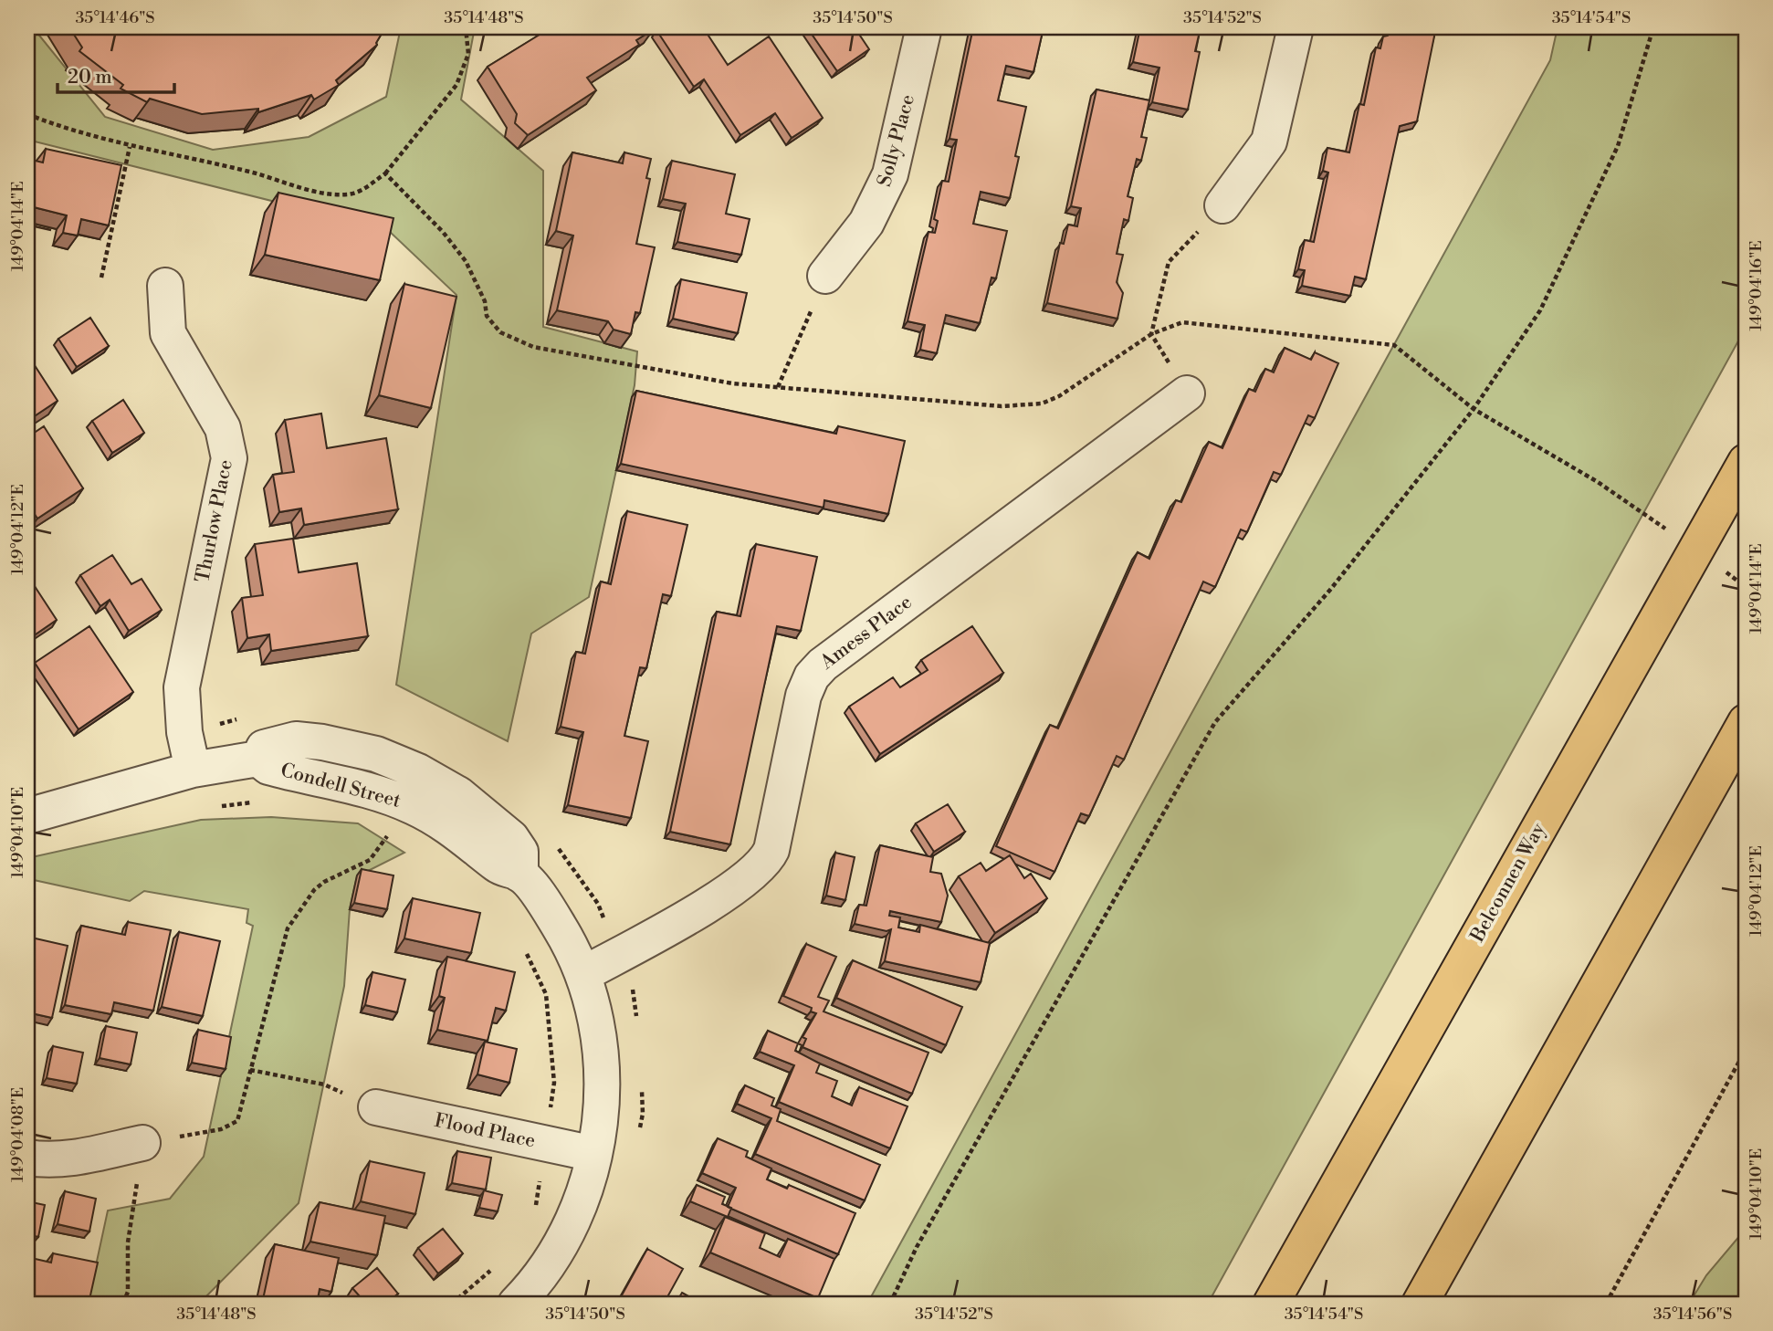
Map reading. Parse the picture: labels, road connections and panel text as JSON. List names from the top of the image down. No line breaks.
{"streets":{"main road":["Belconnen Way"],"street":["Solly Place","Thurlow Place","Amess Place","Condell Street","Flood Place"]},"crossings":[["Thurlow Place","Condell Street"],["Amess Place","Condell Street"],["Condell Street","Flood Place"]],"scale_bar":"20 m","coordinates":["35°14'46\"S","35°14'48\"S","35°14'50\"S","35°14'52\"S","35°14'54\"S","149°04'14\"E","149°04'16\"E","149°04'12\"E","149°04'10\"E","149°04'08\"E","35°14'56\"S"]}
